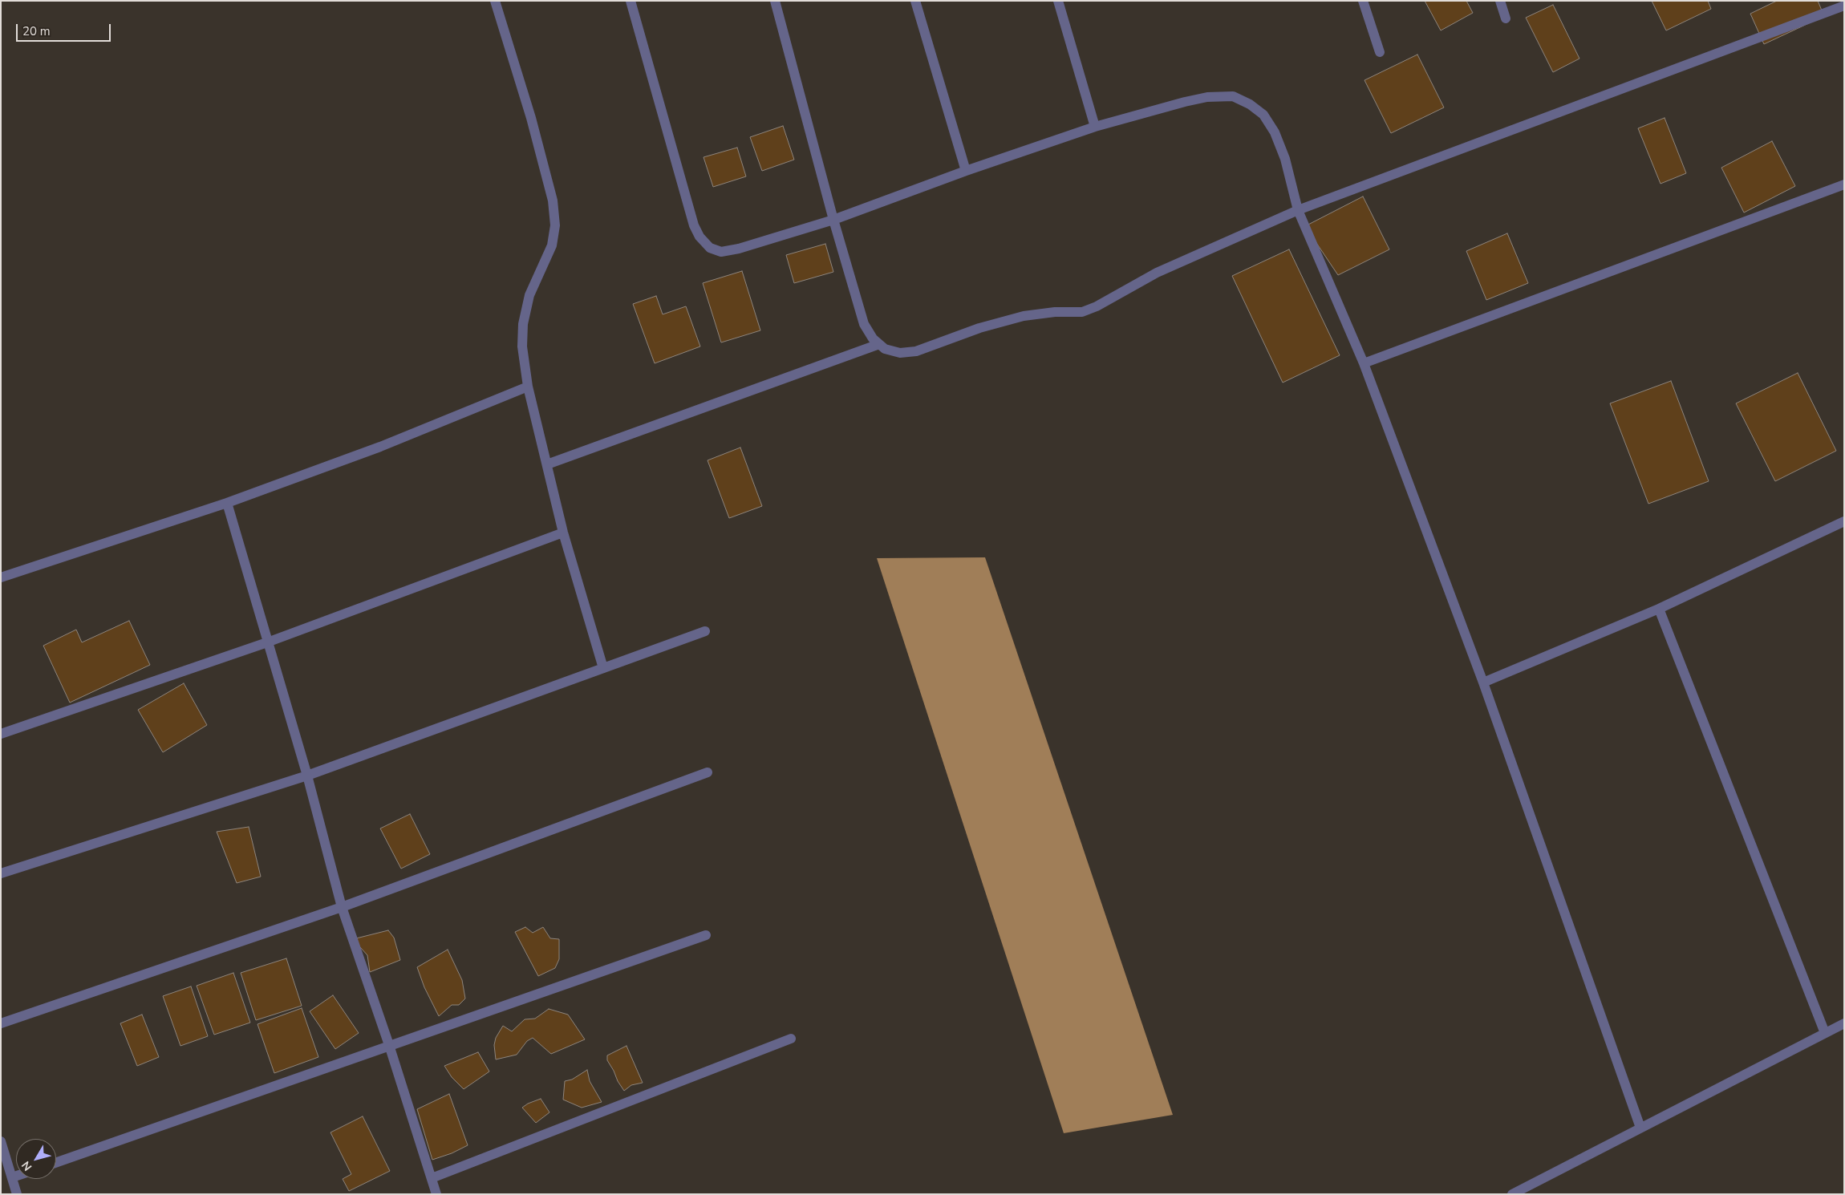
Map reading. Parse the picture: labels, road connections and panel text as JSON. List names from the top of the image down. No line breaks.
{"scale_bar":"20 m","north":"bottom left"}
